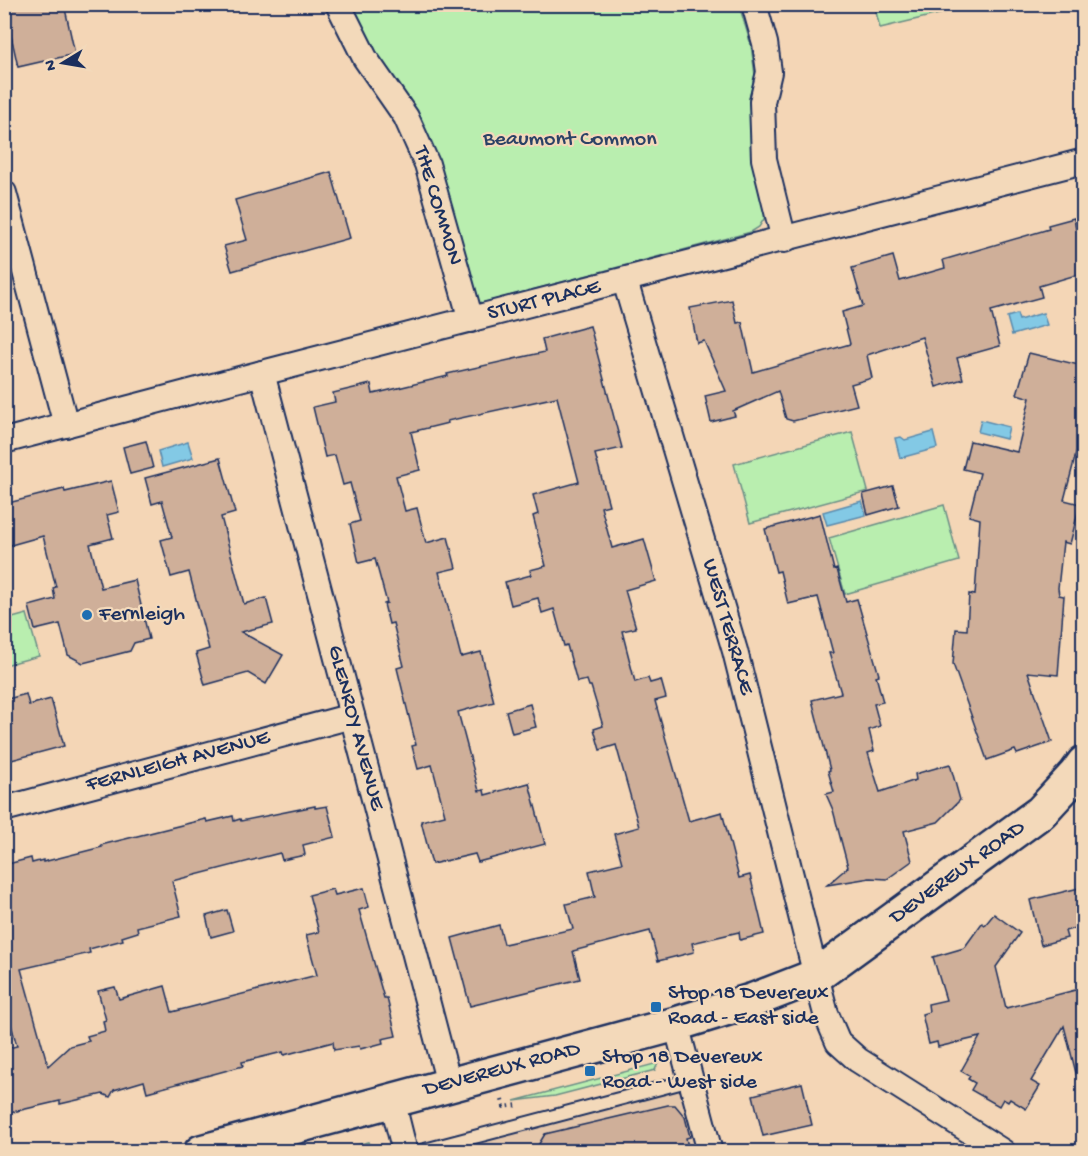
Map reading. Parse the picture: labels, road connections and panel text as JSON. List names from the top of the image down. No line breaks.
{"streets":{"street":["THE COMMON","STURT PLACE","WEST TERRACE","GLENROY AVENUE","FERNLEIGH AVENUE","DEVEREUX ROAD"]},"crossings":[["THE COMMON","STURT PLACE"],["STURT PLACE","WEST TERRACE"],["STURT PLACE","GLENROY AVENUE"],["WEST TERRACE","DEVEREUX ROAD"],["GLENROY AVENUE","FERNLEIGH AVENUE"],["GLENROY AVENUE","DEVEREUX ROAD"]],"parks":["Beaumont Common"],"places":{"other":["Fernleigh"],"transit":["Stop 18 Devereux Road - East side","Stop 18 Devereux Road - West side"]},"north":"left"}
